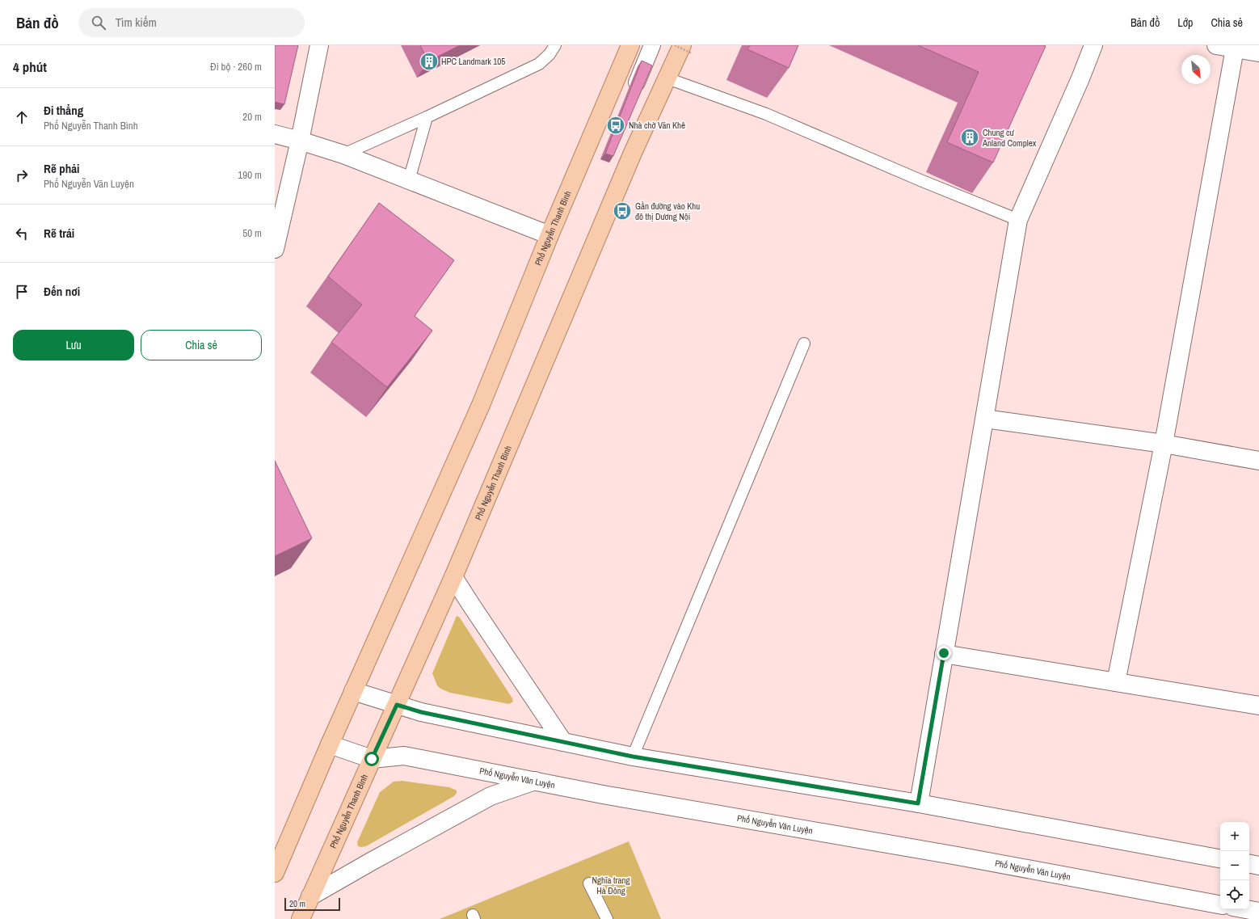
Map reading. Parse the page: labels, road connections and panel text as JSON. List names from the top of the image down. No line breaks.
{"streets":{"main road":["Phố Nguyễn Thanh Bình"],"street":["Phố Nguyễn Văn Luyện"]},"crossings":[["Phố Nguyễn Thanh Bình","Phố Nguyễn Văn Luyện"]],"parks":["Nghĩa trang Hà Đông"],"places":{"building":["HPC Landmark 105","Chung cư Anland Complex"],"bus stop":["Nhà chờ Văn Khê","Gần đường vào Khu đô thị Dương Nội"]},"scale_bar":"20 m","north":"bottom right","page":{"header":"Bản đồ","search":"Tìm kiếm","nav":["Bản đồ","Lớp","Chia sẻ"],"heading":["4 phút","Đi bộ · 260 m"],"list":[["Đi thẳng","Phố Nguyễn Thanh Bình","20 m"],["Rẽ phải","Phố Nguyễn Văn Luyện","190 m"],["Rẽ trái","50 m"],"Đến nơi"],"buttons":["Lưu","Chia sẻ"],"map_buttons":["+","−"],"scale":"20 m"}}
